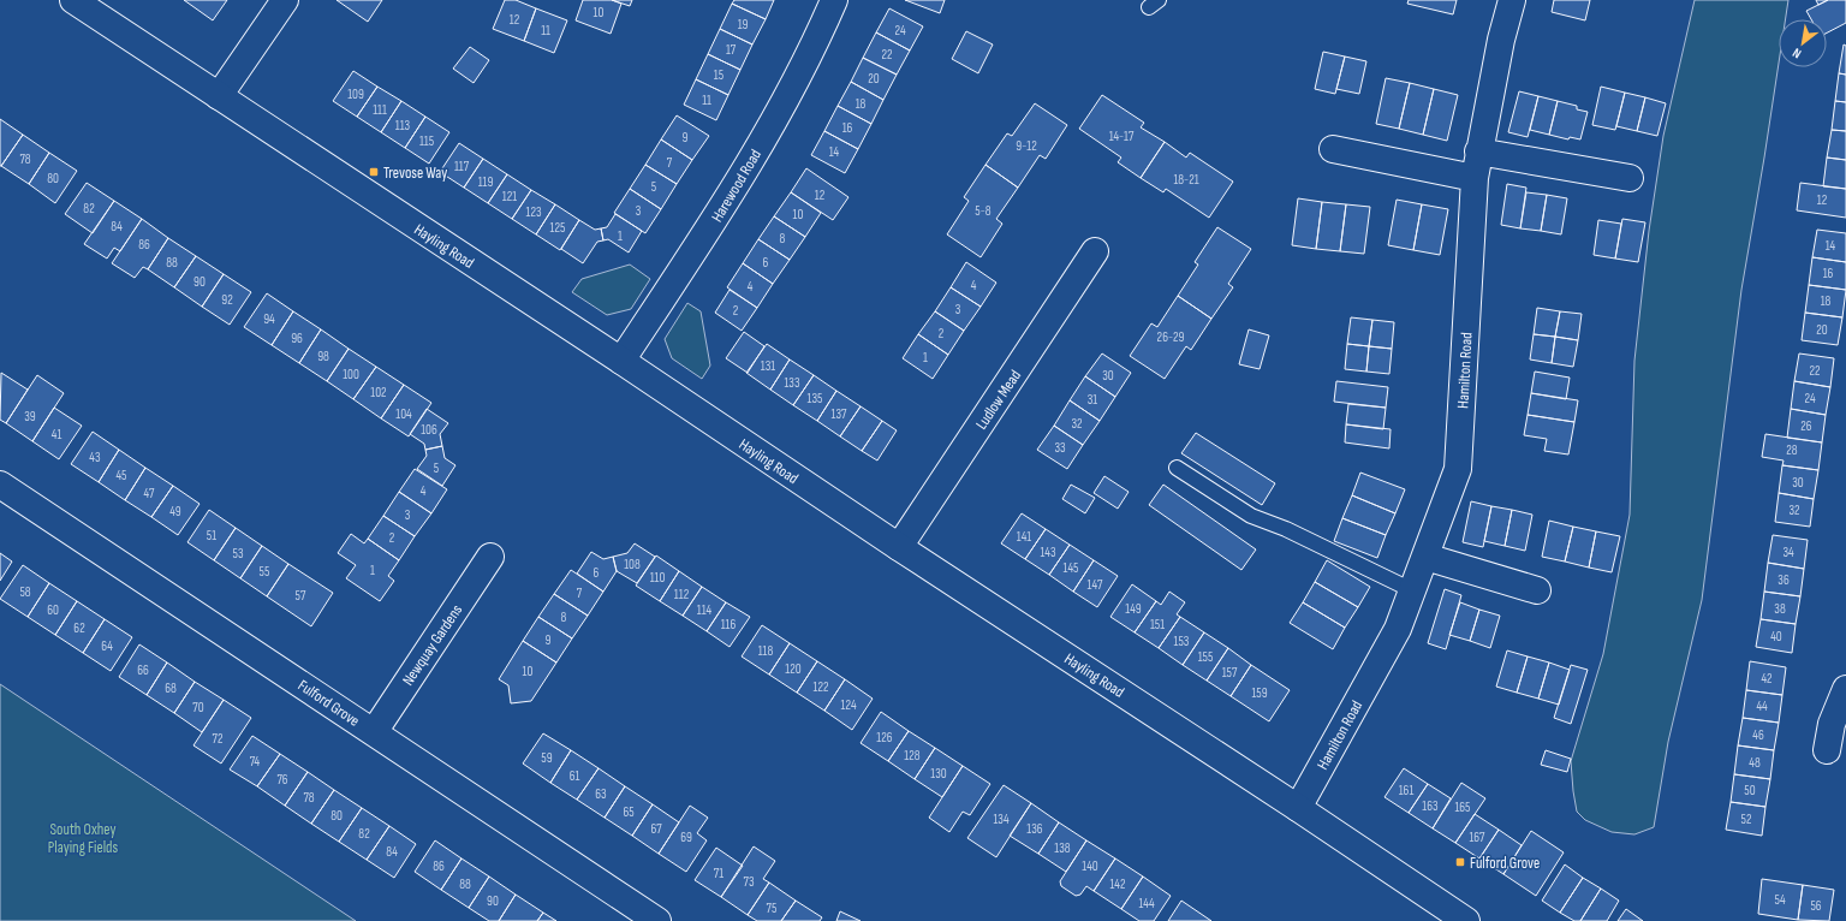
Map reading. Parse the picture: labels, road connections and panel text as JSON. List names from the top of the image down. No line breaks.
{"streets":{"street":["Harewood Road","Hayling Road","Hamilton Road","Ludlow Mead","Newquay Gardens","Fulford Grove"]},"crossings":[["Harewood Road","Hayling Road"],["Hayling Road","Hamilton Road"],["Hayling Road","Ludlow Mead"],["Newquay Gardens","Fulford Grove"]],"parks":["South Oxhey Playing Fields"],"places":{"transit":["Trevose Way","Fulford Grove"]},"house_numbers":["10","12","19","11","24","17","22","15","20","109","11","18","111","113","16","14-17","9","115","9-12","14","78","7","117","80","18-21","119","5","12","121","12","82","3","5-8","123","10","84","125","1","8","86","14","88","6","16","90","4","4","92","18","3","2","94","20","2","26-29","96","98","1","131","22","100","30","133","102","135","24","31","104","137","39","32","26","106","41","33","28","43","5","45","30","4","47","32","49","3","51","141","2","143","34","53","108","145","1","55","6","110","36","147","58","7","112","57","149","38","60","114","8","116","151","62","40","9","153","64","118","155","120","66","10","157","42","122","68","159","124","44","70","46","126","72","128","59","74","48","130","61","76","161","50","63","78","163","165","65","80","134","52","67","136","82","69","167","138","84","86","140","71","73","88","142","54","90","144","56","75"],"north":"bottom left"}
